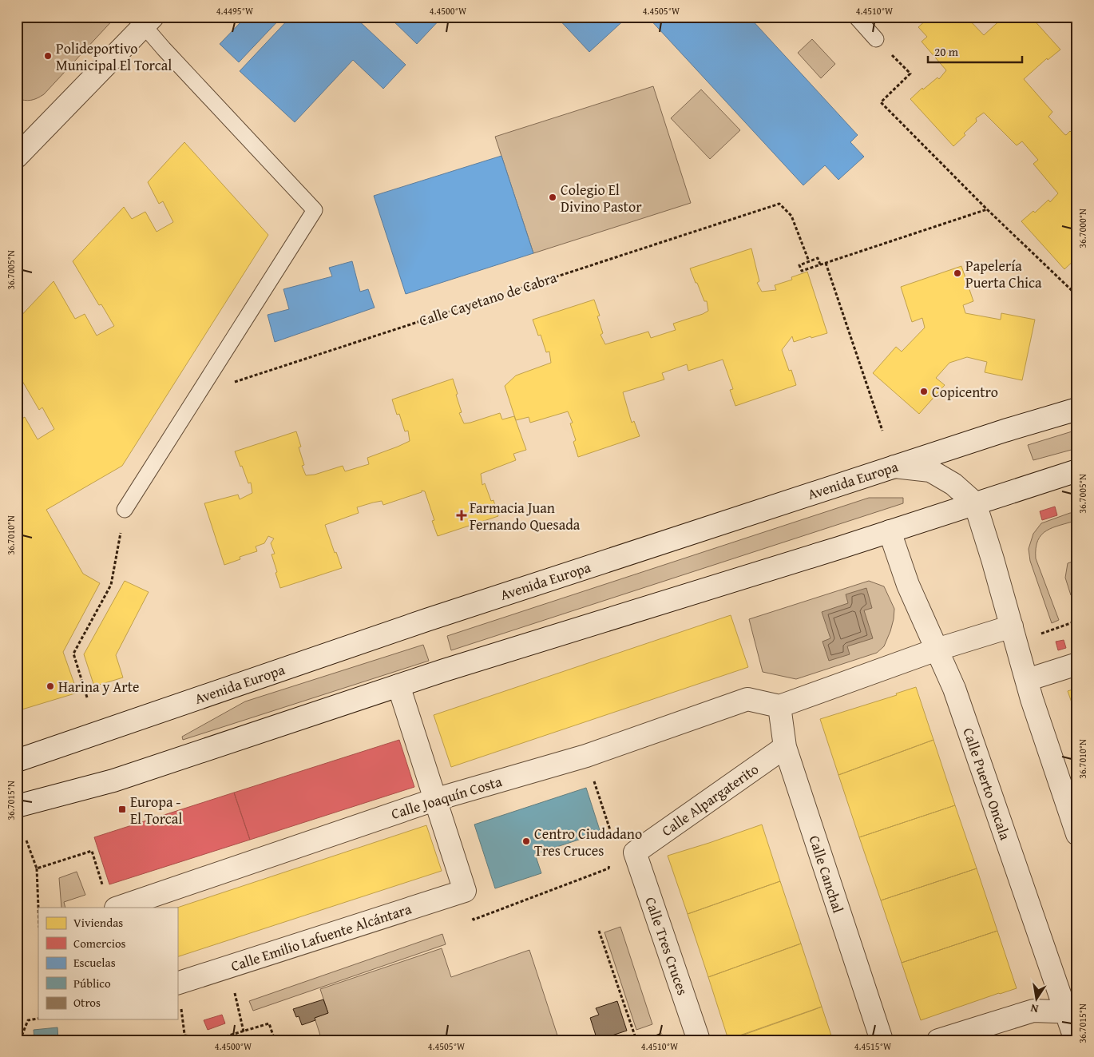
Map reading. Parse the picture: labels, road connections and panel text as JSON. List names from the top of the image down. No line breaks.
{"streets":{"street":["Avenida Europa","Calle Puerto Oncala","Calle Joaquín Costa","Calle Alpargaterito","Calle Canchal","Calle Emilio Lafuente Alcántara","Calle Tres Cruces"],"path":["Calle Cayetano de Cabra"]},"crossings":[["Calle Joaquín Costa","Calle Canchal"],["Calle Alpargaterito","Calle Canchal"],["Calle Alpargaterito","Calle Tres Cruces"]],"places":{"other":["Polideportivo Municipal El Torcal","Colegio El Divino Pastor","Papelería Puerta Chica","Copicentro","Harina y Arte","Centro Ciudadano Tres Cruces"],"health":["Farmacia Juan Fernando Quesada"],"transit":["Europa - El Torcal"]},"legend":["Viviendas","Comercios","Escuelas","Público","Otros"],"scale_bar":"20 m","north":"bottom","coordinates":["4.4495°W","4.4500°W","4.4505°W","4.4510°W","36.7000°N","36.7005°N","36.7010°N","36.7015°N","4.4515°W"]}
